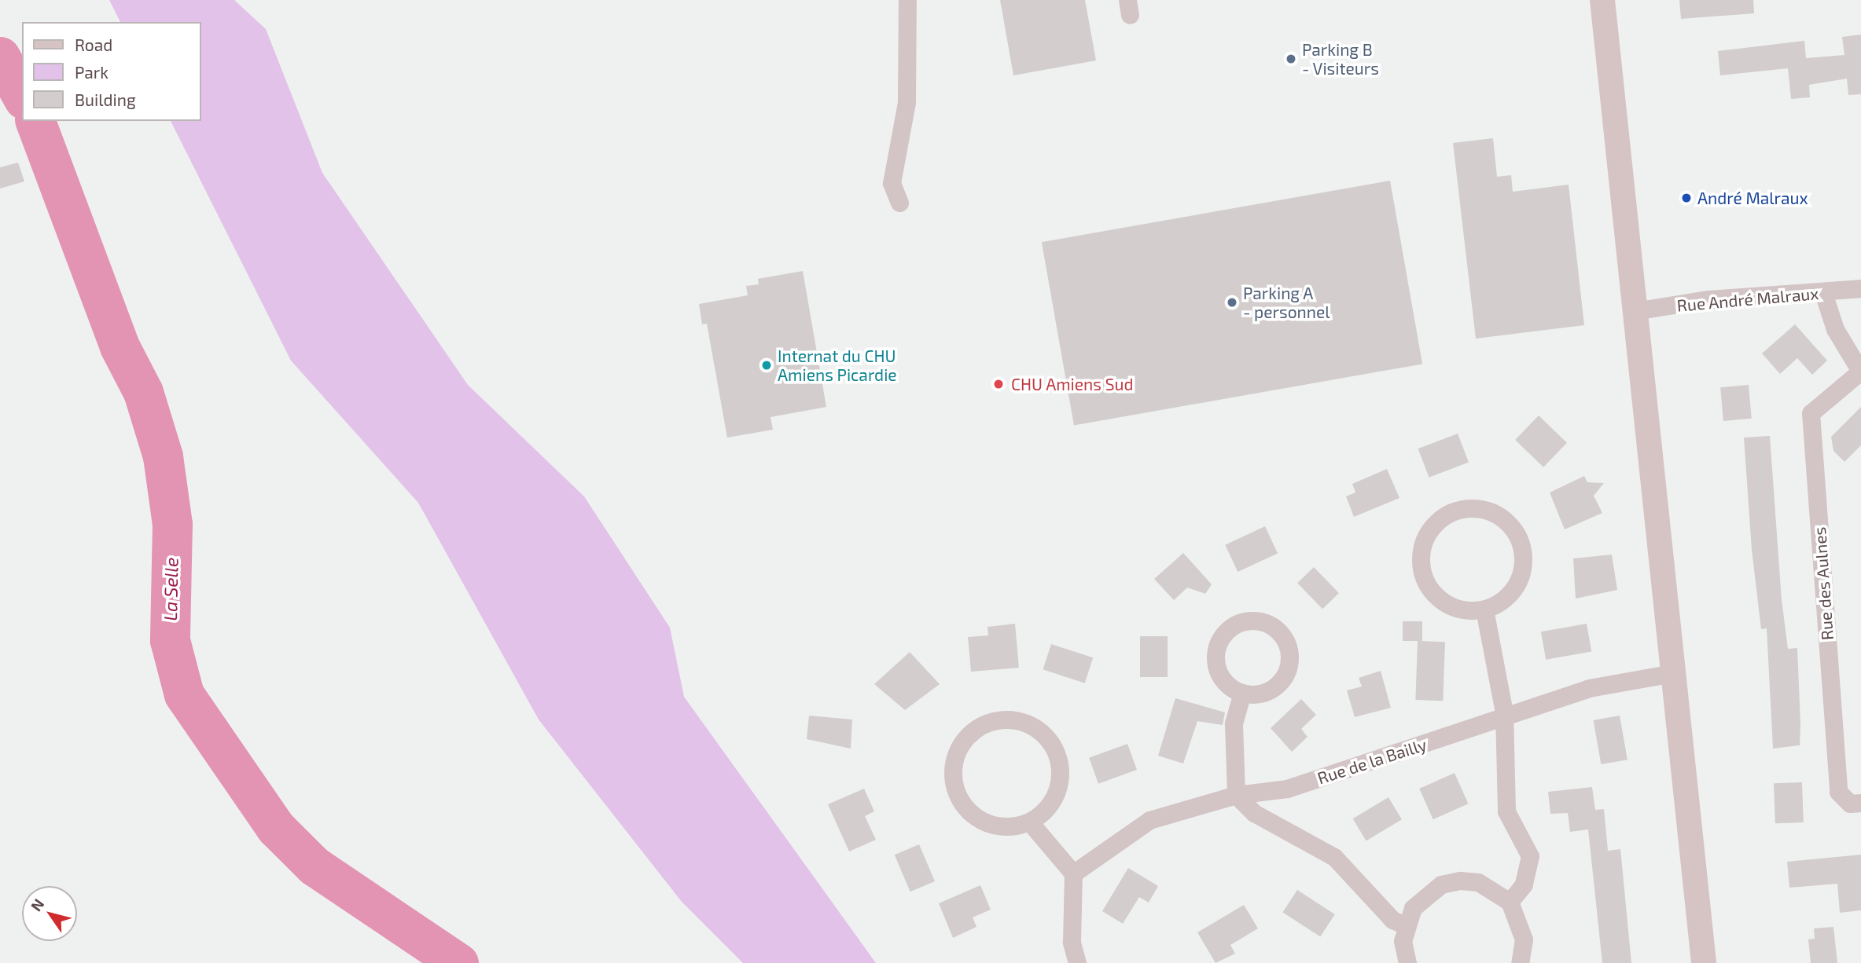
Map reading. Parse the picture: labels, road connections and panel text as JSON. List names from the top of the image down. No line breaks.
{"streets":{"street":["Rue André Malraux","Rue des Aulnes","Rue de la Bailly"]},"water":["La Selle"],"places":["Parking B - Visiteurs","André Malraux","Parking A - personnel","Internat du CHU Amiens Picardie","CHU Amiens Sud"],"legend":["Road","Park","Building"],"north":"top left"}
